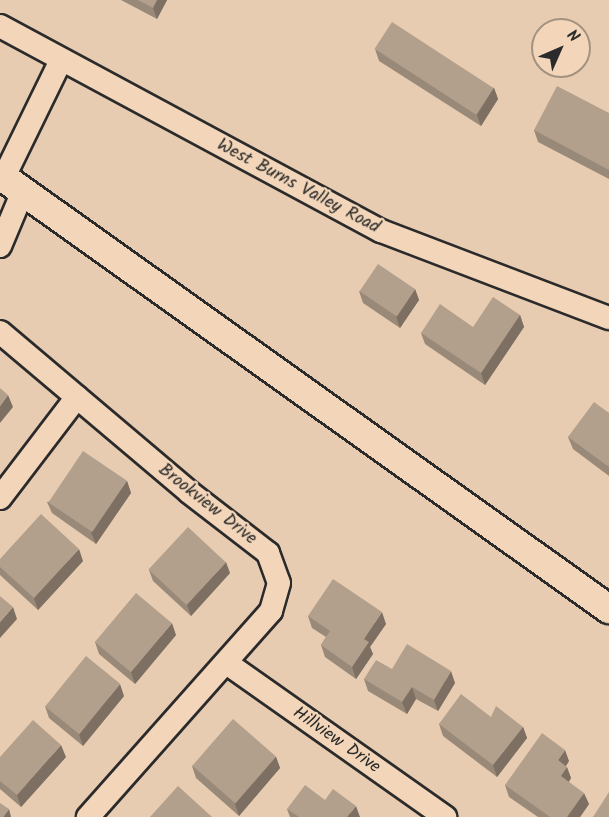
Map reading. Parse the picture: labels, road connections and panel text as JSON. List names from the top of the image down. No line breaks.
{"streets":{"street":["West Burns Valley Road","Brookview Drive","Hillview Drive"]},"crossings":[["Brookview Drive","Hillview Drive"]],"north":"top right"}
